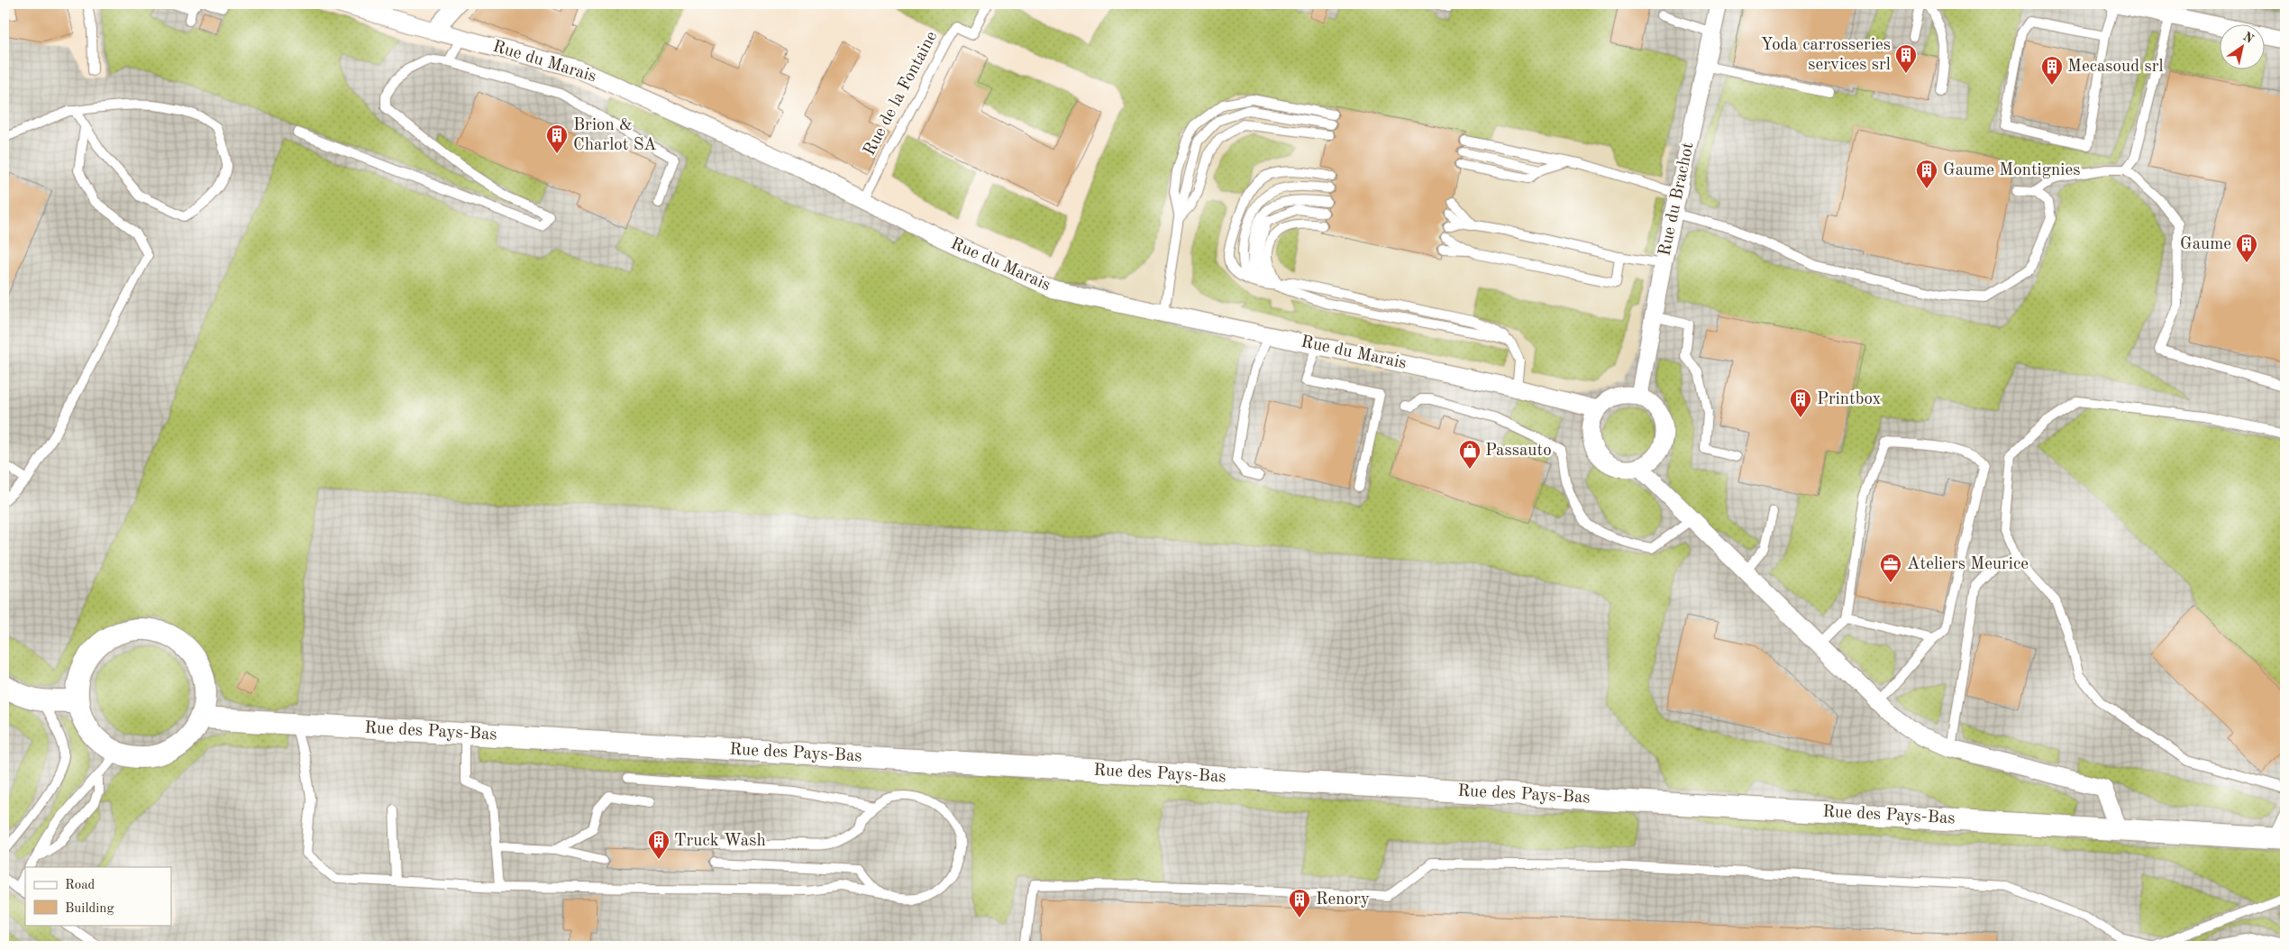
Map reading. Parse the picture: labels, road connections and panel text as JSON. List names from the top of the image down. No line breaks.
{"streets":{"street":["Rue du Marais","Rue du Brachot","Rue des Pays-Bas"],"lane":["Rue de la Fontaine"]},"crossings":[["Rue du Marais","Rue de la Fontaine"],["Rue du Marais","Rue du Brachot"]],"places":{"building":["Yoda carrosseries services srl","Mecasoud srl","Brion & Charlot SA","Gaume Montignies","Gaume","Printbox","Truck Wash","Renory"],"shop":["Passauto"],"office":["Ateliers Meurice"]},"legend":["Road","Building"],"north":"top right"}
